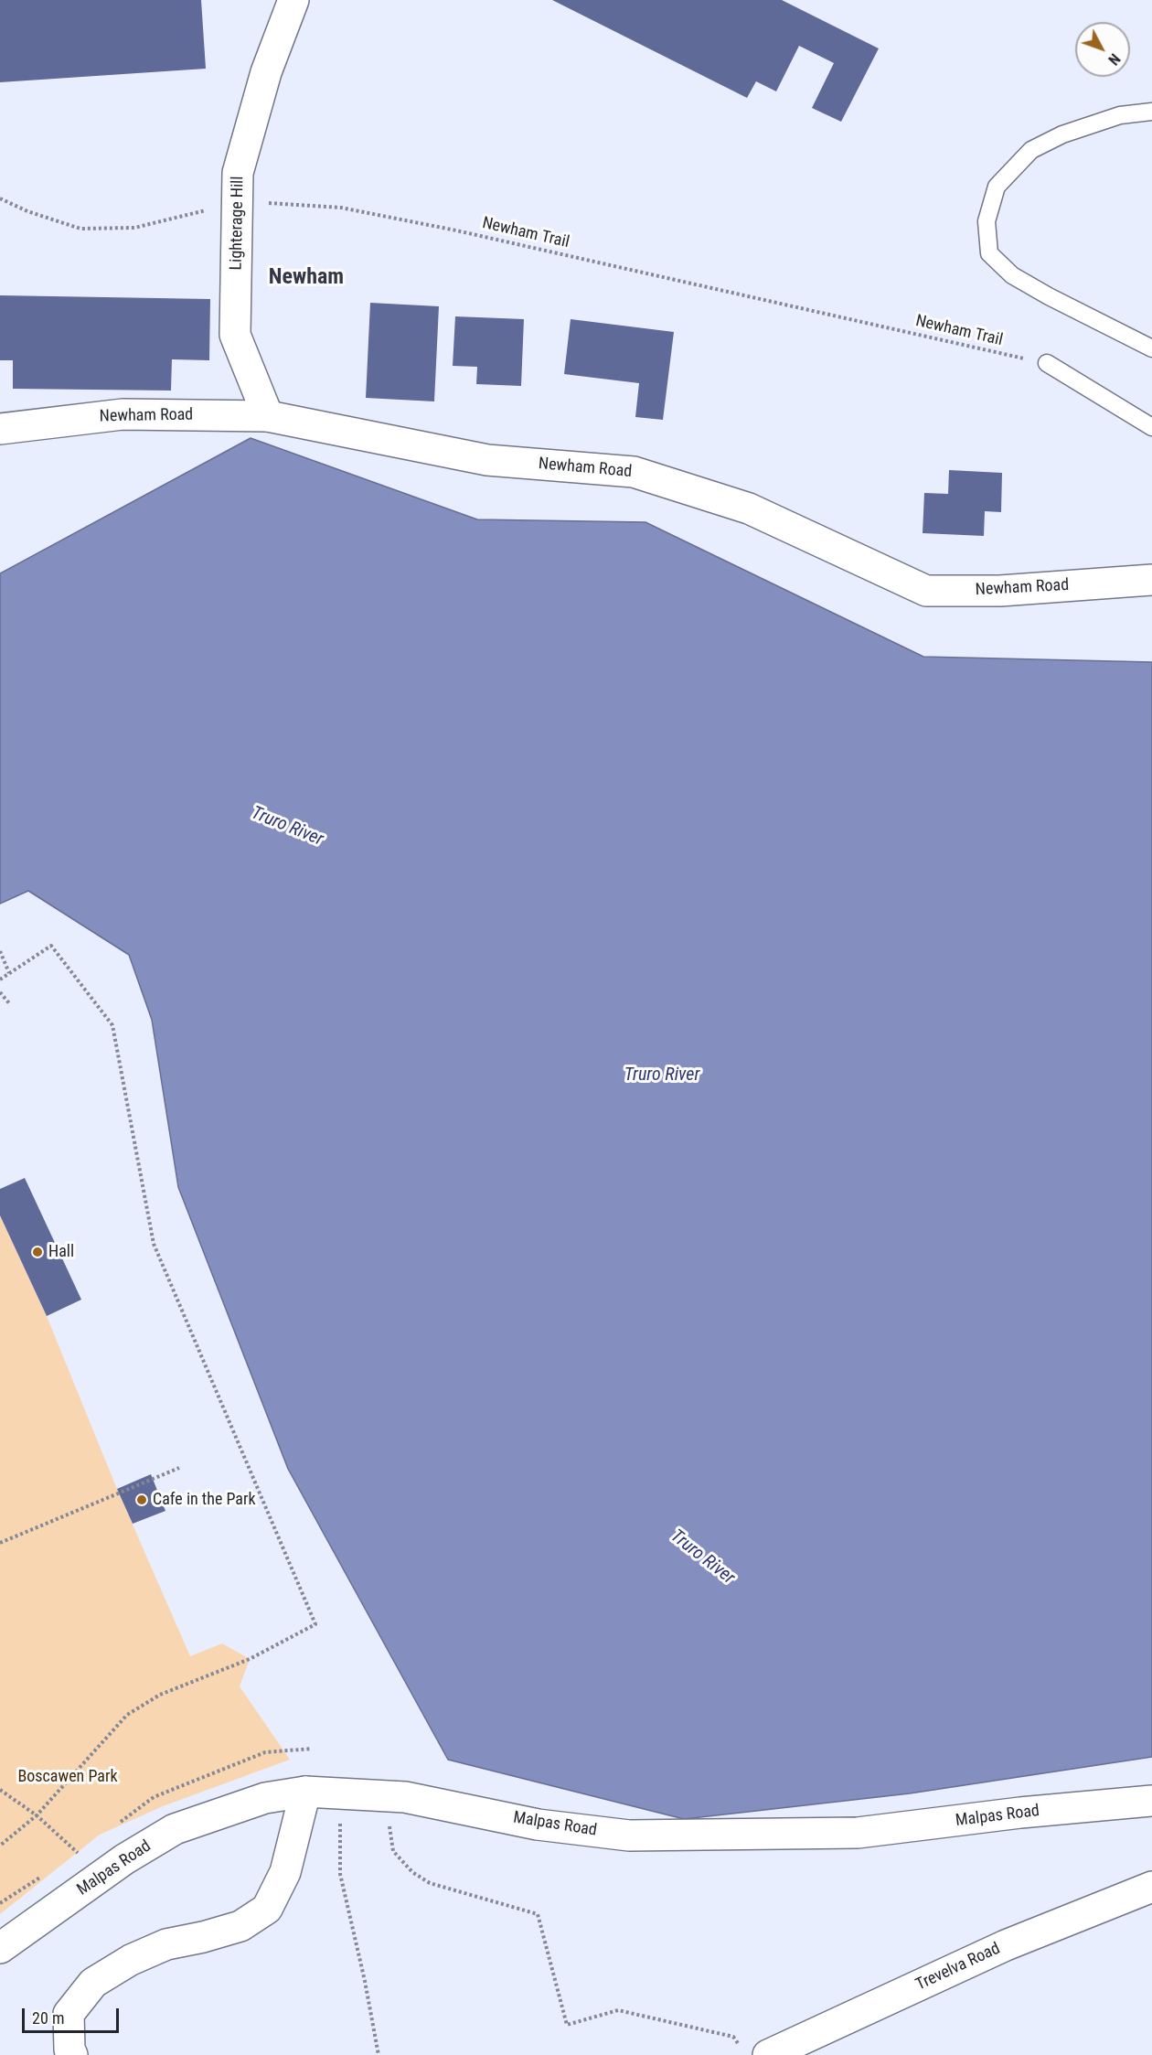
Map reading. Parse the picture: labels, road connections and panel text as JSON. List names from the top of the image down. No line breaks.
{"streets":{"street":["Lighterage Hill","Newham Road","Malpas Road","Trevelva Road"],"path":["Newham Trail"]},"crossings":[["Lighterage Hill","Newham Trail"],["Lighterage Hill","Newham Road"]],"districts":["Newham"],"water":["Truro River"],"parks":["Boscawen Park"],"places":["Hall","Cafe in the Park"],"scale_bar":"20 m","north":"bottom right"}
